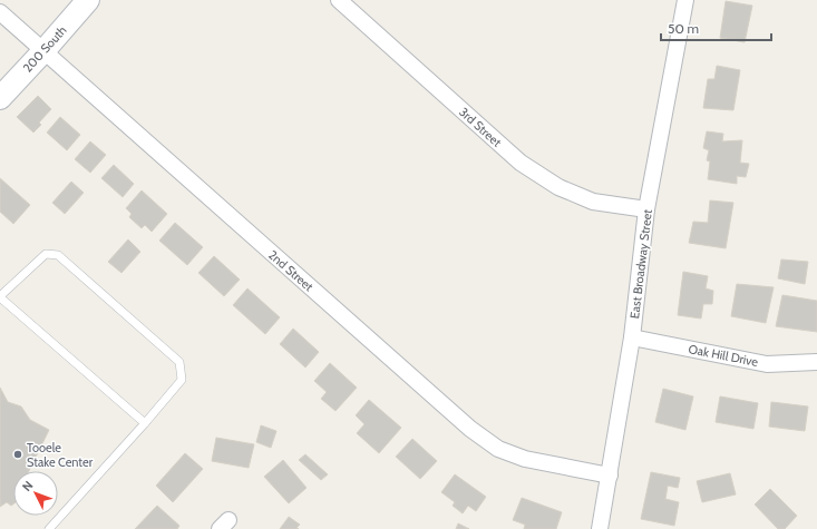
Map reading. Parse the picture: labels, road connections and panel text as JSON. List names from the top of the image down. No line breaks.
{"streets":{"street":["200 South","3rd Street","East Broadway Street","2nd Street","Oak Hill Drive"]},"crossings":[["200 South","2nd Street"],["3rd Street","East Broadway Street"],["East Broadway Street","2nd Street"],["East Broadway Street","Oak Hill Drive"]],"places":["Tooele Stake Center"],"scale_bar":"50 m","north":"top left"}
